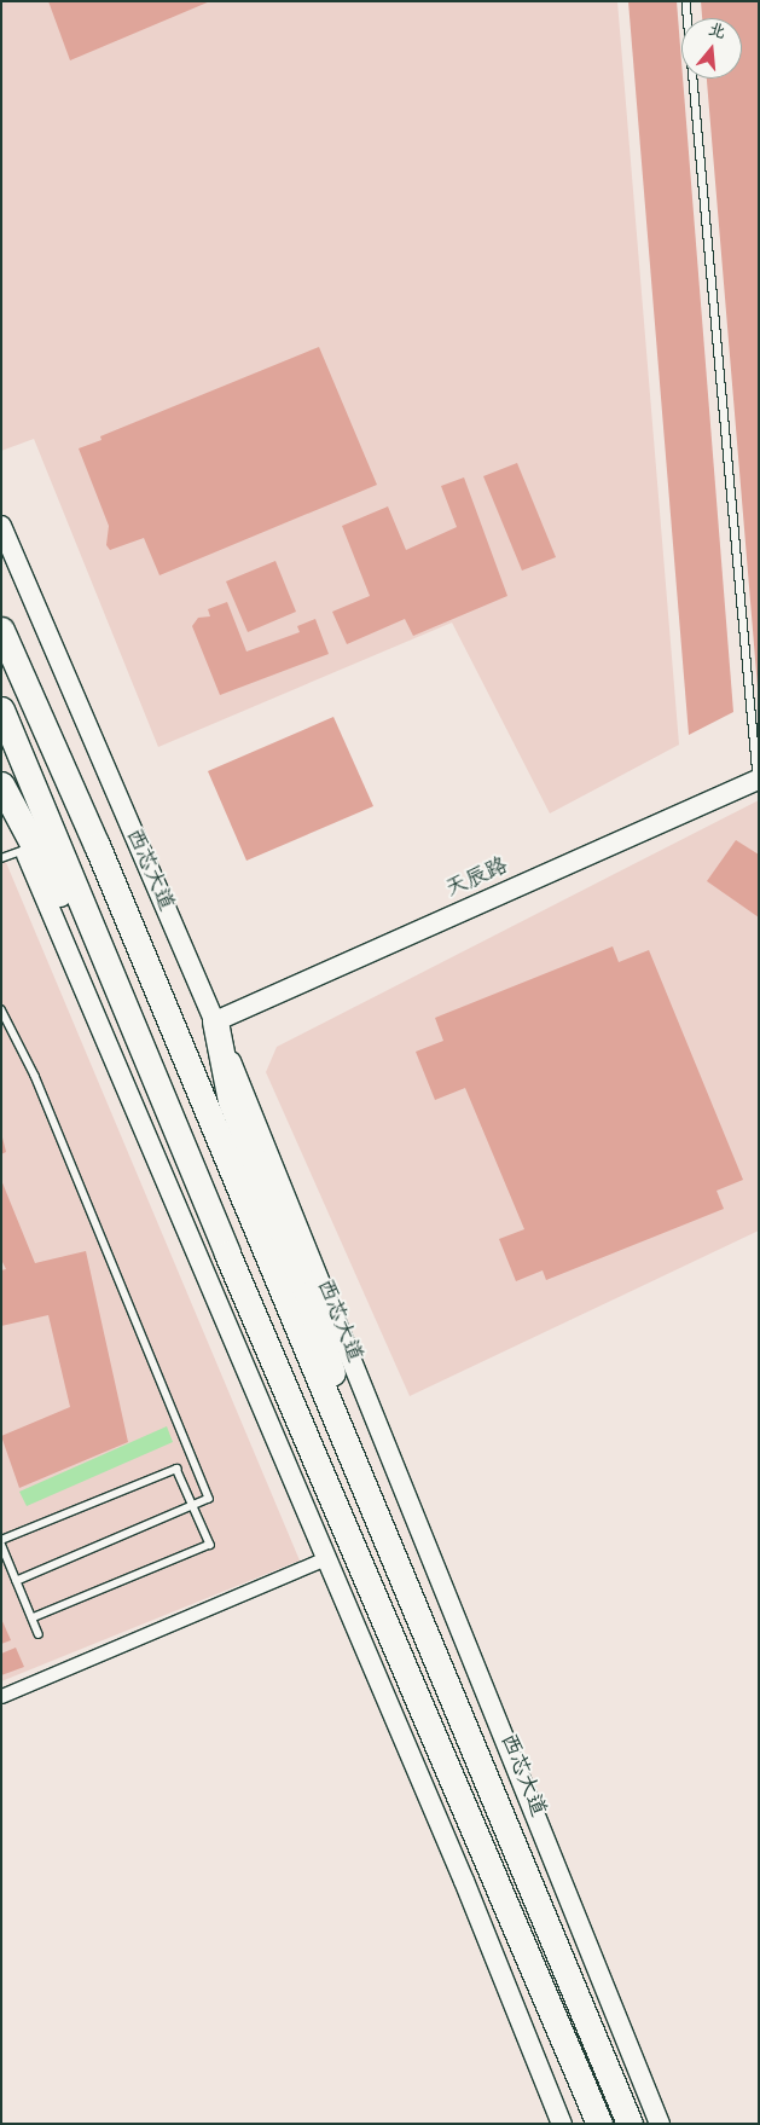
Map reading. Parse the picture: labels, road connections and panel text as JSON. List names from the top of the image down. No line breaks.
{"streets":{"highway":["西芯大道"],"main road":["天辰路"]},"crossings":[["西芯大道","天辰路"]],"north":"top"}
